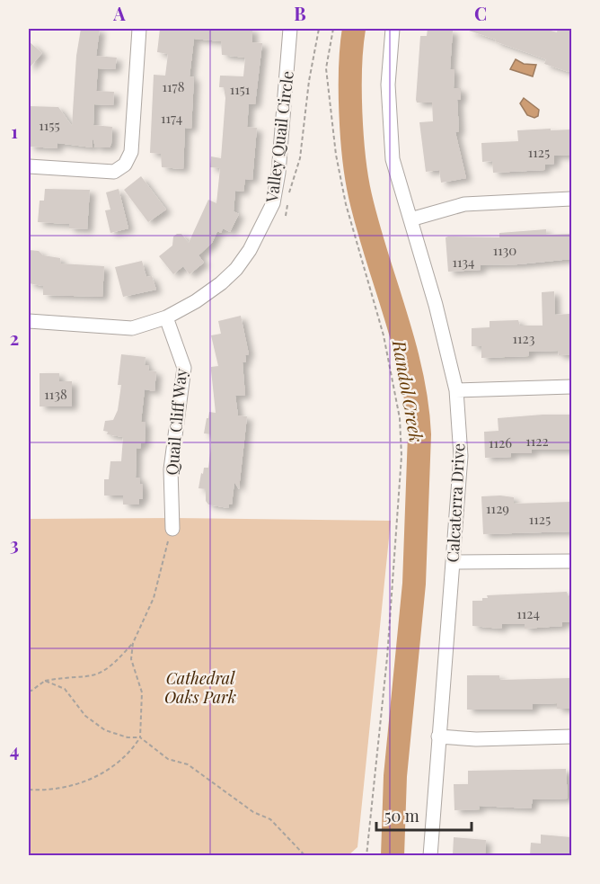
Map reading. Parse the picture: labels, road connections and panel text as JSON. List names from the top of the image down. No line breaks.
{"streets":{"street":["Valley Quail Circle","Quail Cliff Way","Calcaterra Drive"]},"crossings":[["Valley Quail Circle","Quail Cliff Way"]],"water":["Randol Creek"],"parks":["Cathedral Oaks Park"],"house_numbers":["1178","1151","1174","1155","1125","1130","1134","1123","1138","1122","1126","1129","1125","1124"],"scale_bar":"50 m","grid":{"columns":["A","B","C"],"rows":["1","2","3","4"]}}
